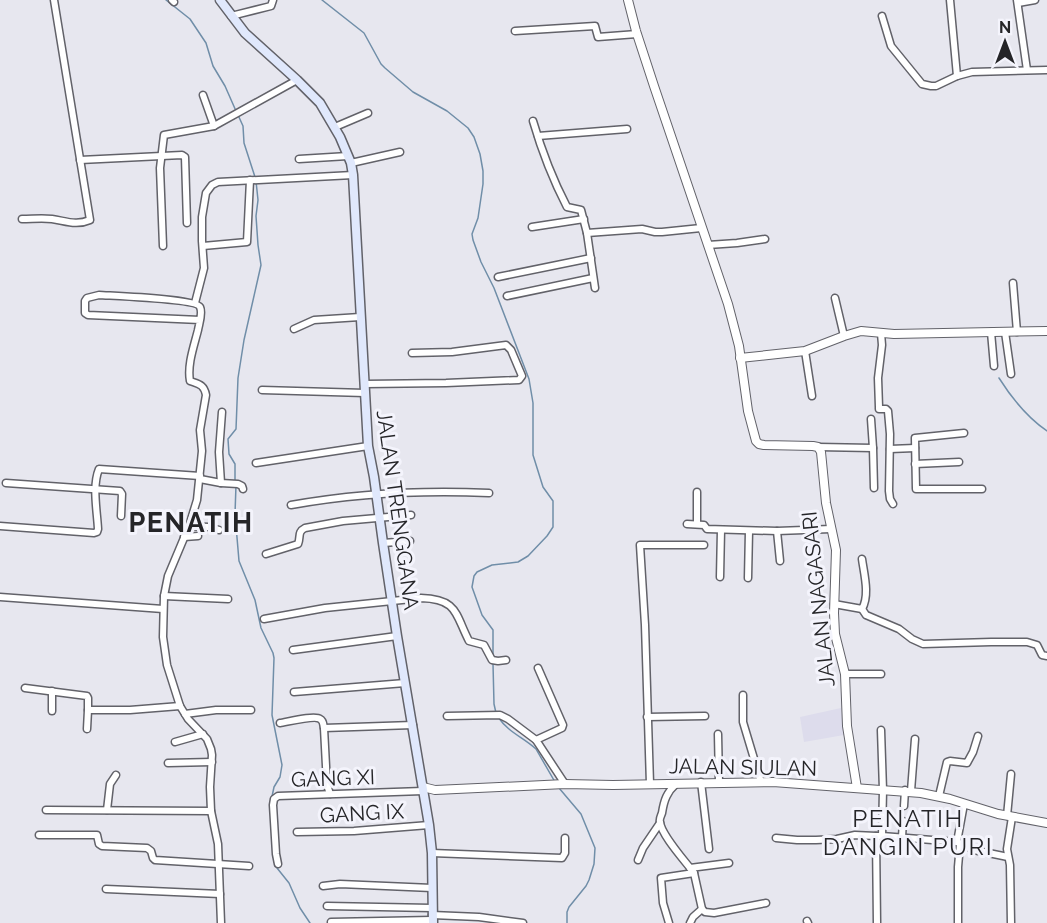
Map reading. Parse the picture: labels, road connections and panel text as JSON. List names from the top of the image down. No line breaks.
{"streets":{"main road":["JALAN TRENGGANA"],"street":["JALAN NAGASARI","JALAN SIULAN","GANG XI","GANG IX"]},"crossings":[["JALAN TRENGGANA","JALAN SIULAN"],["JALAN TRENGGANA","GANG XI"],["JALAN TRENGGANA","GANG IX"],["JALAN NAGASARI","JALAN SIULAN"],["JALAN SIULAN","GANG XI"]],"districts":["PENATIH","PENATIH DANGIN PURI"],"north":"top"}
